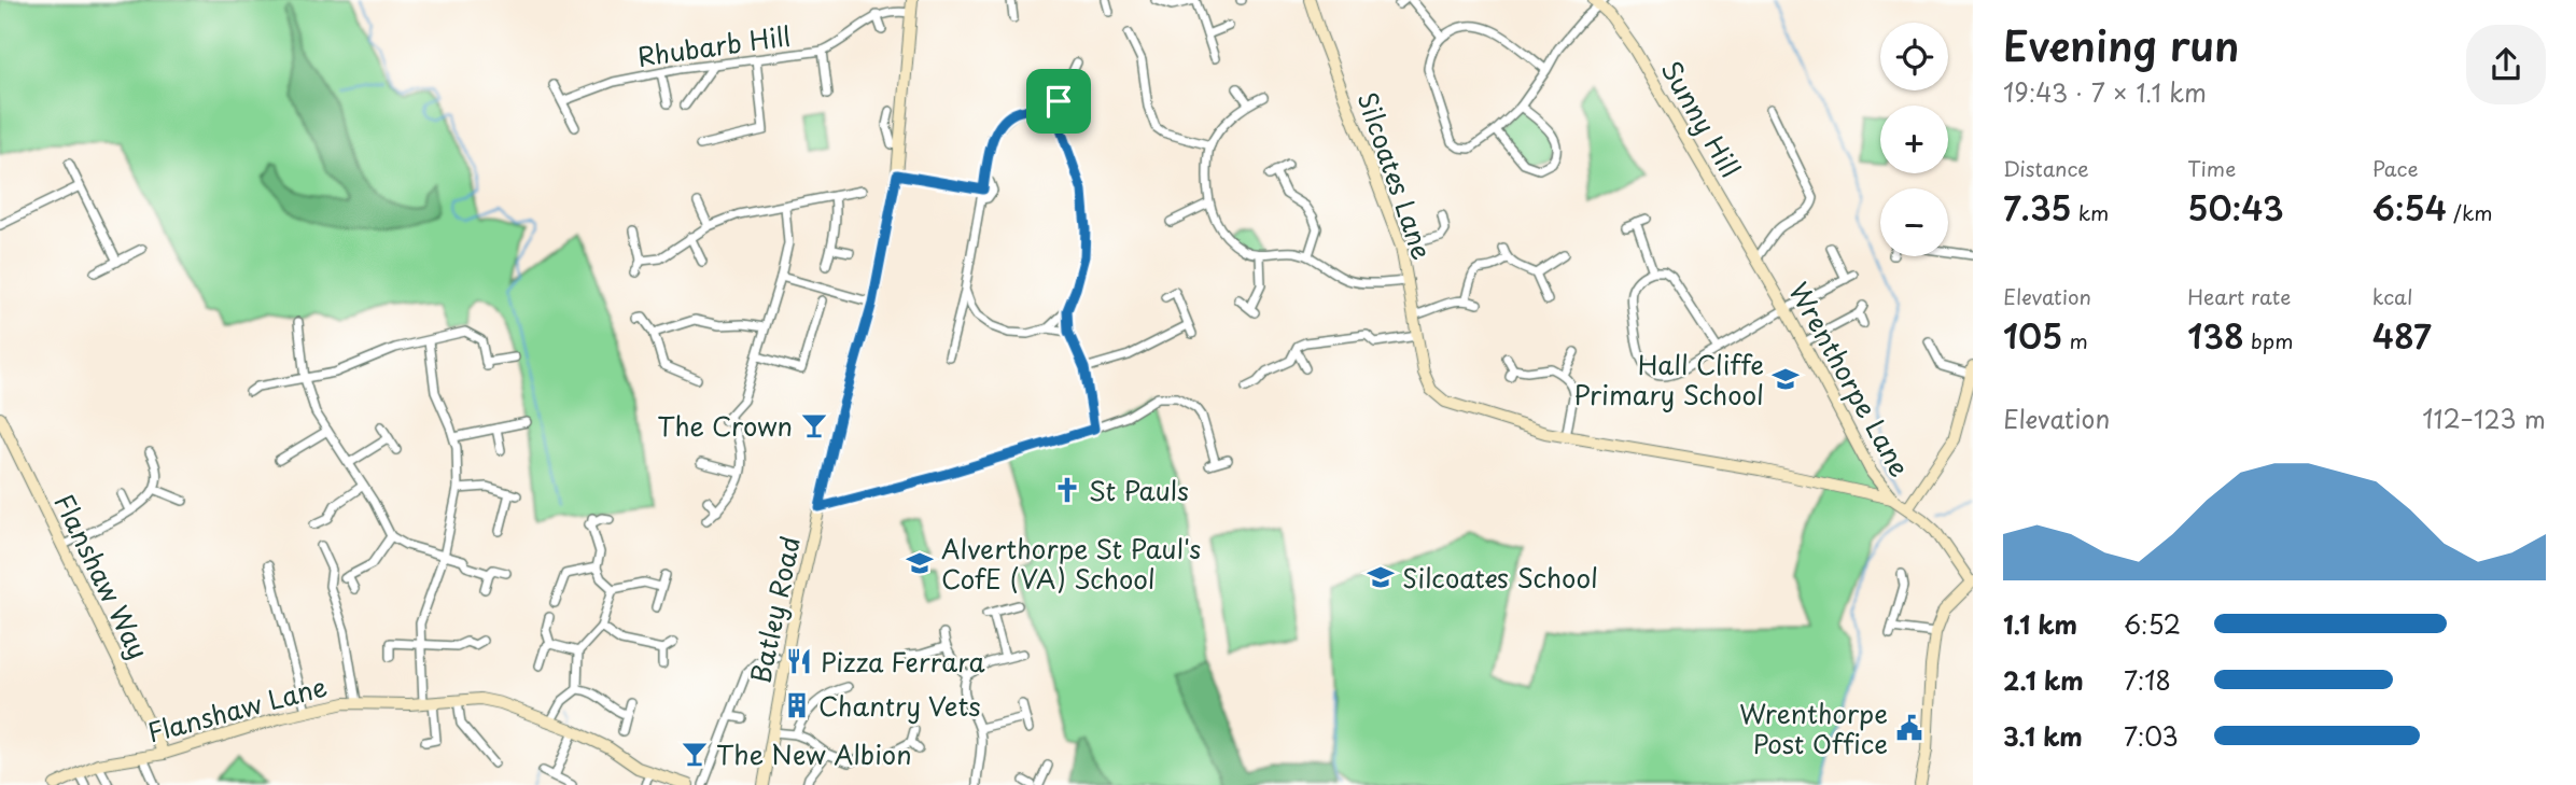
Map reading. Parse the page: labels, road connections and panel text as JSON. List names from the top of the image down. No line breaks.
{"streets":{"street":["Rhubarb Hill","Sunny Hill","Silcoates Lane","Wrenthorpe Lane","Flanshaw Way","Batley Road","Flanshaw Lane"]},"crossings":[["Sunny Hill","Wrenthorpe Lane"],["Silcoates Lane","Wrenthorpe Lane"],["Flanshaw Way","Flanshaw Lane"]],"places":{"school or university":["Hall Cliffe Primary School","Alverthorpe St Paul's CofE (VA) School","Silcoates School"],"bar":["The Crown","The New Albion"],"church":["St Pauls"],"restaurant":["Pizza Ferrara"],"building":["Chantry Vets"],"public building":["Wrenthorpe Post Office"]},"page":{"heading":["Evening run","19:43 · 7 × 1.1 km"],"map_buttons":["+","−"],"stats":[["Distance","7.35 km"],["Time","50:43"],["Pace","6:54 /km"],["Elevation","105 m"],["Heart rate","138 bpm"],["kcal","487"]],"chart":["Elevation","112–123 m"],"list":[{"name":"1.1 km","note":"6:52"},{"name":"2.1 km","note":"7:18"},{"name":"3.1 km","note":"7:03"}]}}
